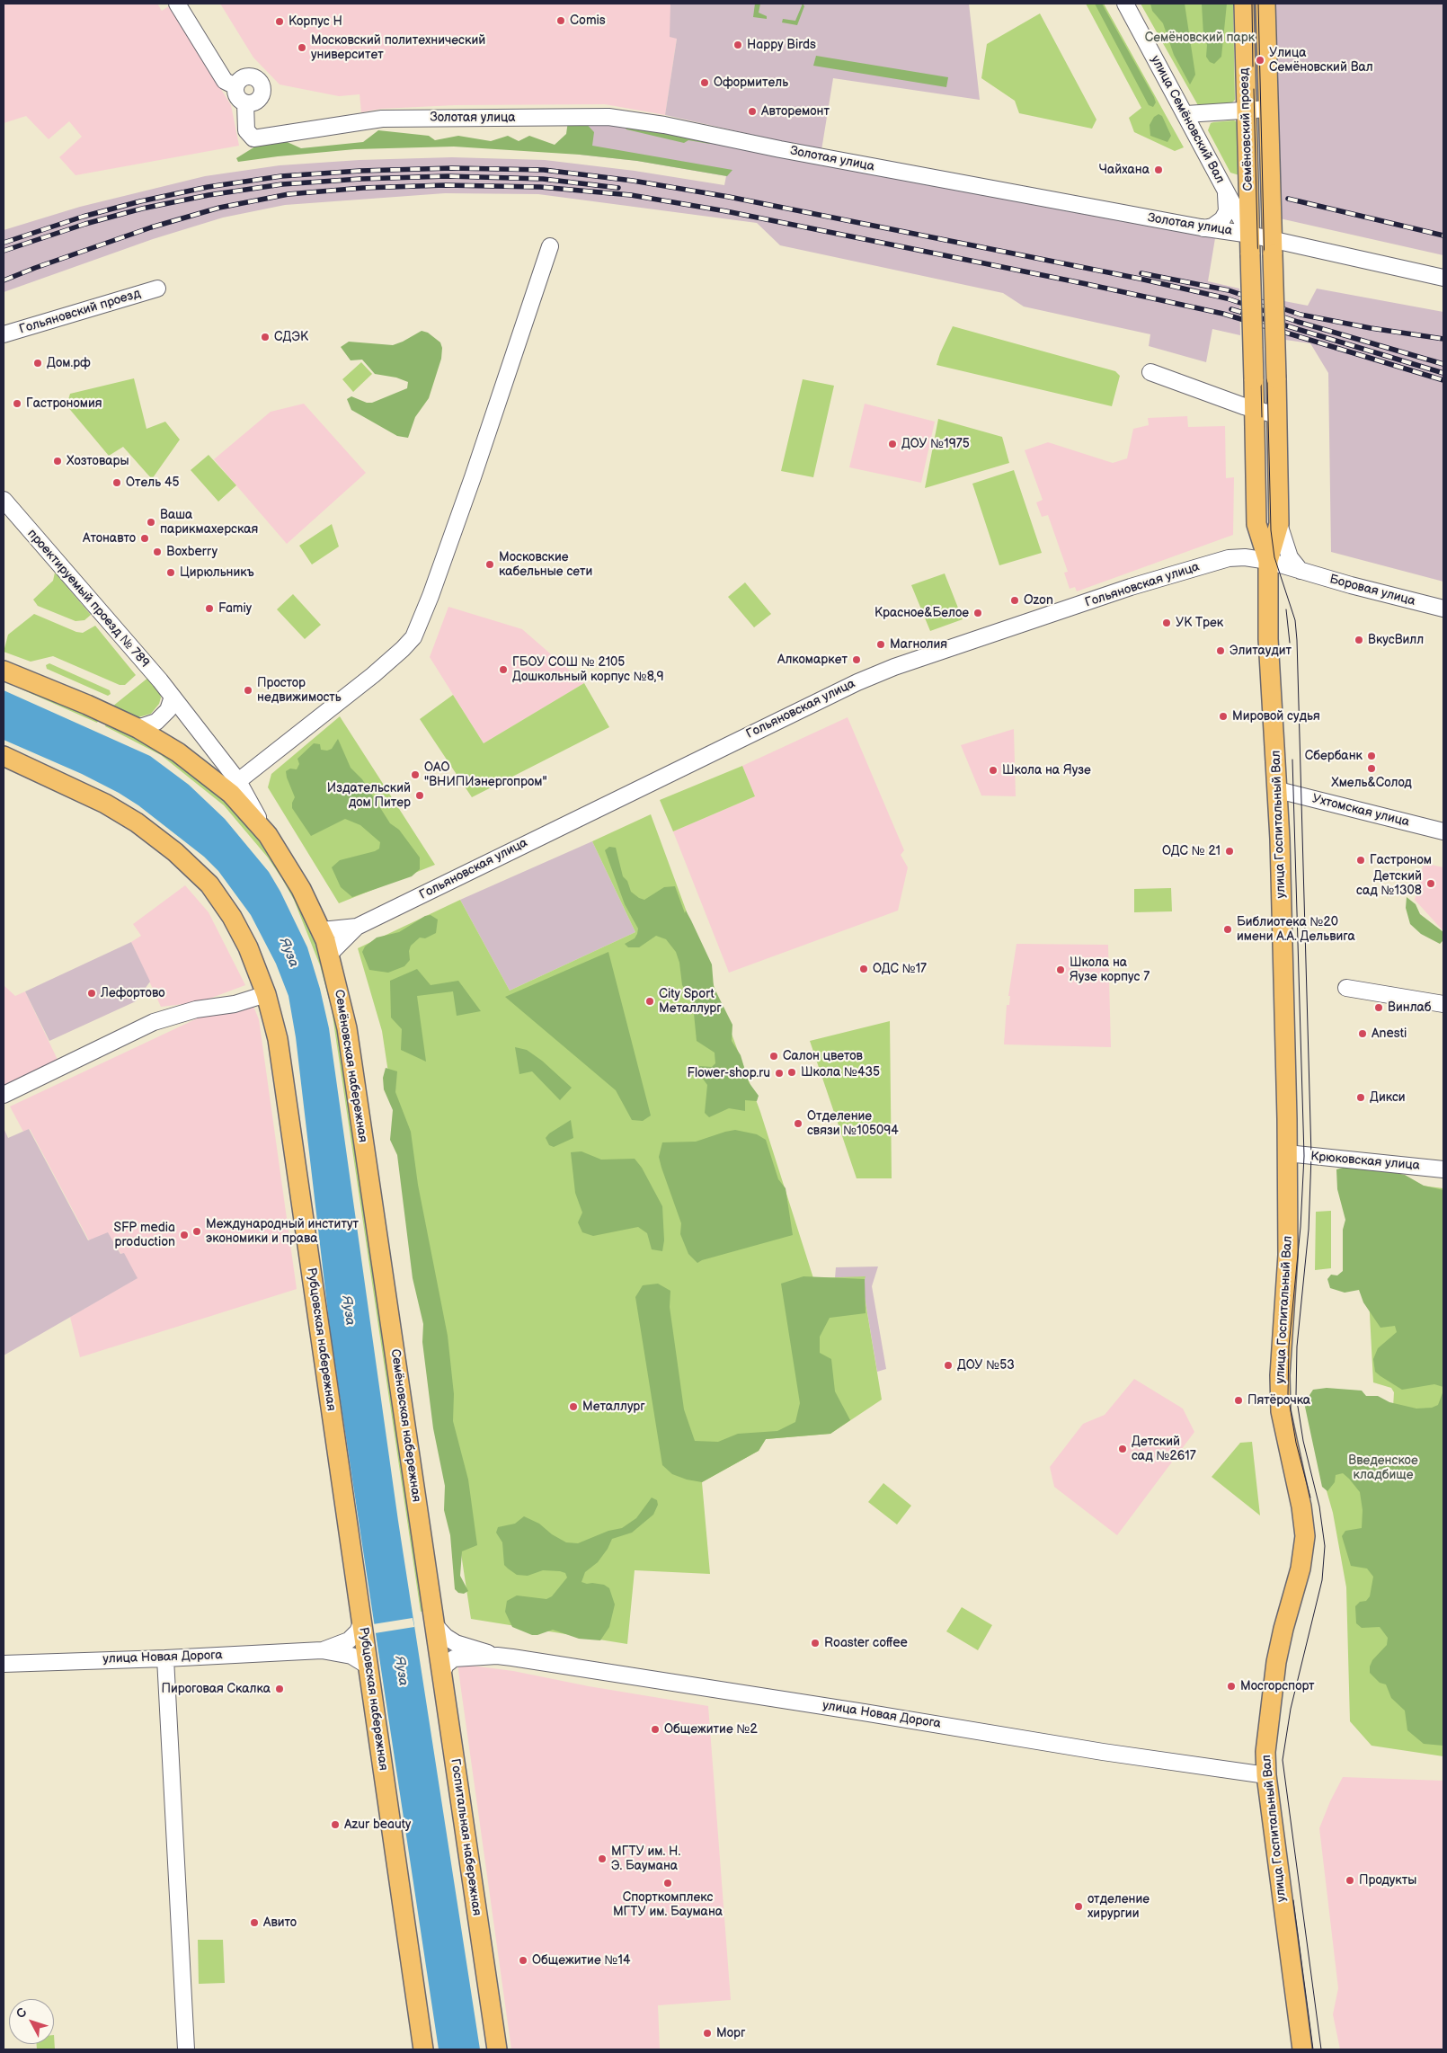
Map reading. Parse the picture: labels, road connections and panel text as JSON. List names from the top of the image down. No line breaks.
{"streets":{"main road":["Семёновский проезд","улица Госпитальный Вал","Семёновская набережная","Рубцовская набережная","Госпитальная набережная"],"street":["Золотая улица","улица Семёновский Вал","Гольяновский проезд","Гольяновская улица","Боровая улица","проектируемый проезд № 789","Ухтомская улица","Крюковская улица","улица Новая Дорога"]},"crossings":[["Золотая улица","улица Семёновский Вал"],["Золотая улица","Семёновский проезд"],["улица Семёновский Вал","Семёновский проезд"],["Семёновский проезд","улица Госпитальный Вал"],["Гольяновская улица","Боровая улица"],["Гольяновская улица","улица Госпитальный Вал"],["Гольяновская улица","Семёновская набережная"],["Боровая улица","улица Госпитальный Вал"],["проектируемый проезд № 789","Семёновская набережная"],["Ухтомская улица","улица Госпитальный Вал"],["улица Госпитальный Вал","Крюковская улица"],["улица Госпитальный Вал","улица Новая Дорога"],["Семёновская набережная","улица Новая Дорога"],["Семёновская набережная","Госпитальная набережная"],["Рубцовская набережная","улица Новая Дорога"],["улица Новая Дорога","Госпитальная набережная"]],"water":["Яуза"],"parks":["Семёновский парк","Введенское кладбище"],"places":["Comis","Корпус Н","Happy Birds","Московский политехнический университет","Улица Семёновский Вал","Оформитель","Авторемонт","Чайхана","СДЭК","Дом.рф","Гастрономия","ДОУ №1975","Хозтовары","Отель 45","Ваша парикмахерская","Атонавто","Boxberry","Московские кабельные сети","Цирюльникъ","Ozon","Famiy","Красное&Белое","УК Трек","ВкусВилл","Магнолия","Элитаудит","Алкомаркет","ГБОУ СОШ № 2105 Дошкольный корпус №8,9","Простор недвижимость","Мировой судья","Сбербанк","Хмель&Солод","Школа на Яузе","ОАО \"ВНИПИэнергопром\"","Издательский дом Питер","ОДС № 21","Гастроном","Детский сад №1308","Библиотека №20 имени А.А. Дельвига","ОДС №17","Школа на Яузе корпус 7","Лефортово","City Sport Металлург","Винлаб","Anesti","Салон цветов","Школа №435","Flower-shop.ru","Дикси","Отделение связи №105094","Международный институт экономики и права","SFP media production","ДОУ №53","Пятёрочка","Металлург","Детский сад №2617","Roaster coffee","Мосгорспорт","Пироговая Скалка","Общежитие №2","Azur beauty","МГТУ им. Н. Э. Баумана","Продукты","Спорткомплекс МГТУ им. Баумана","отделение хирургии","Авито","Общежитие №14","Морг"],"north":"top left"}
